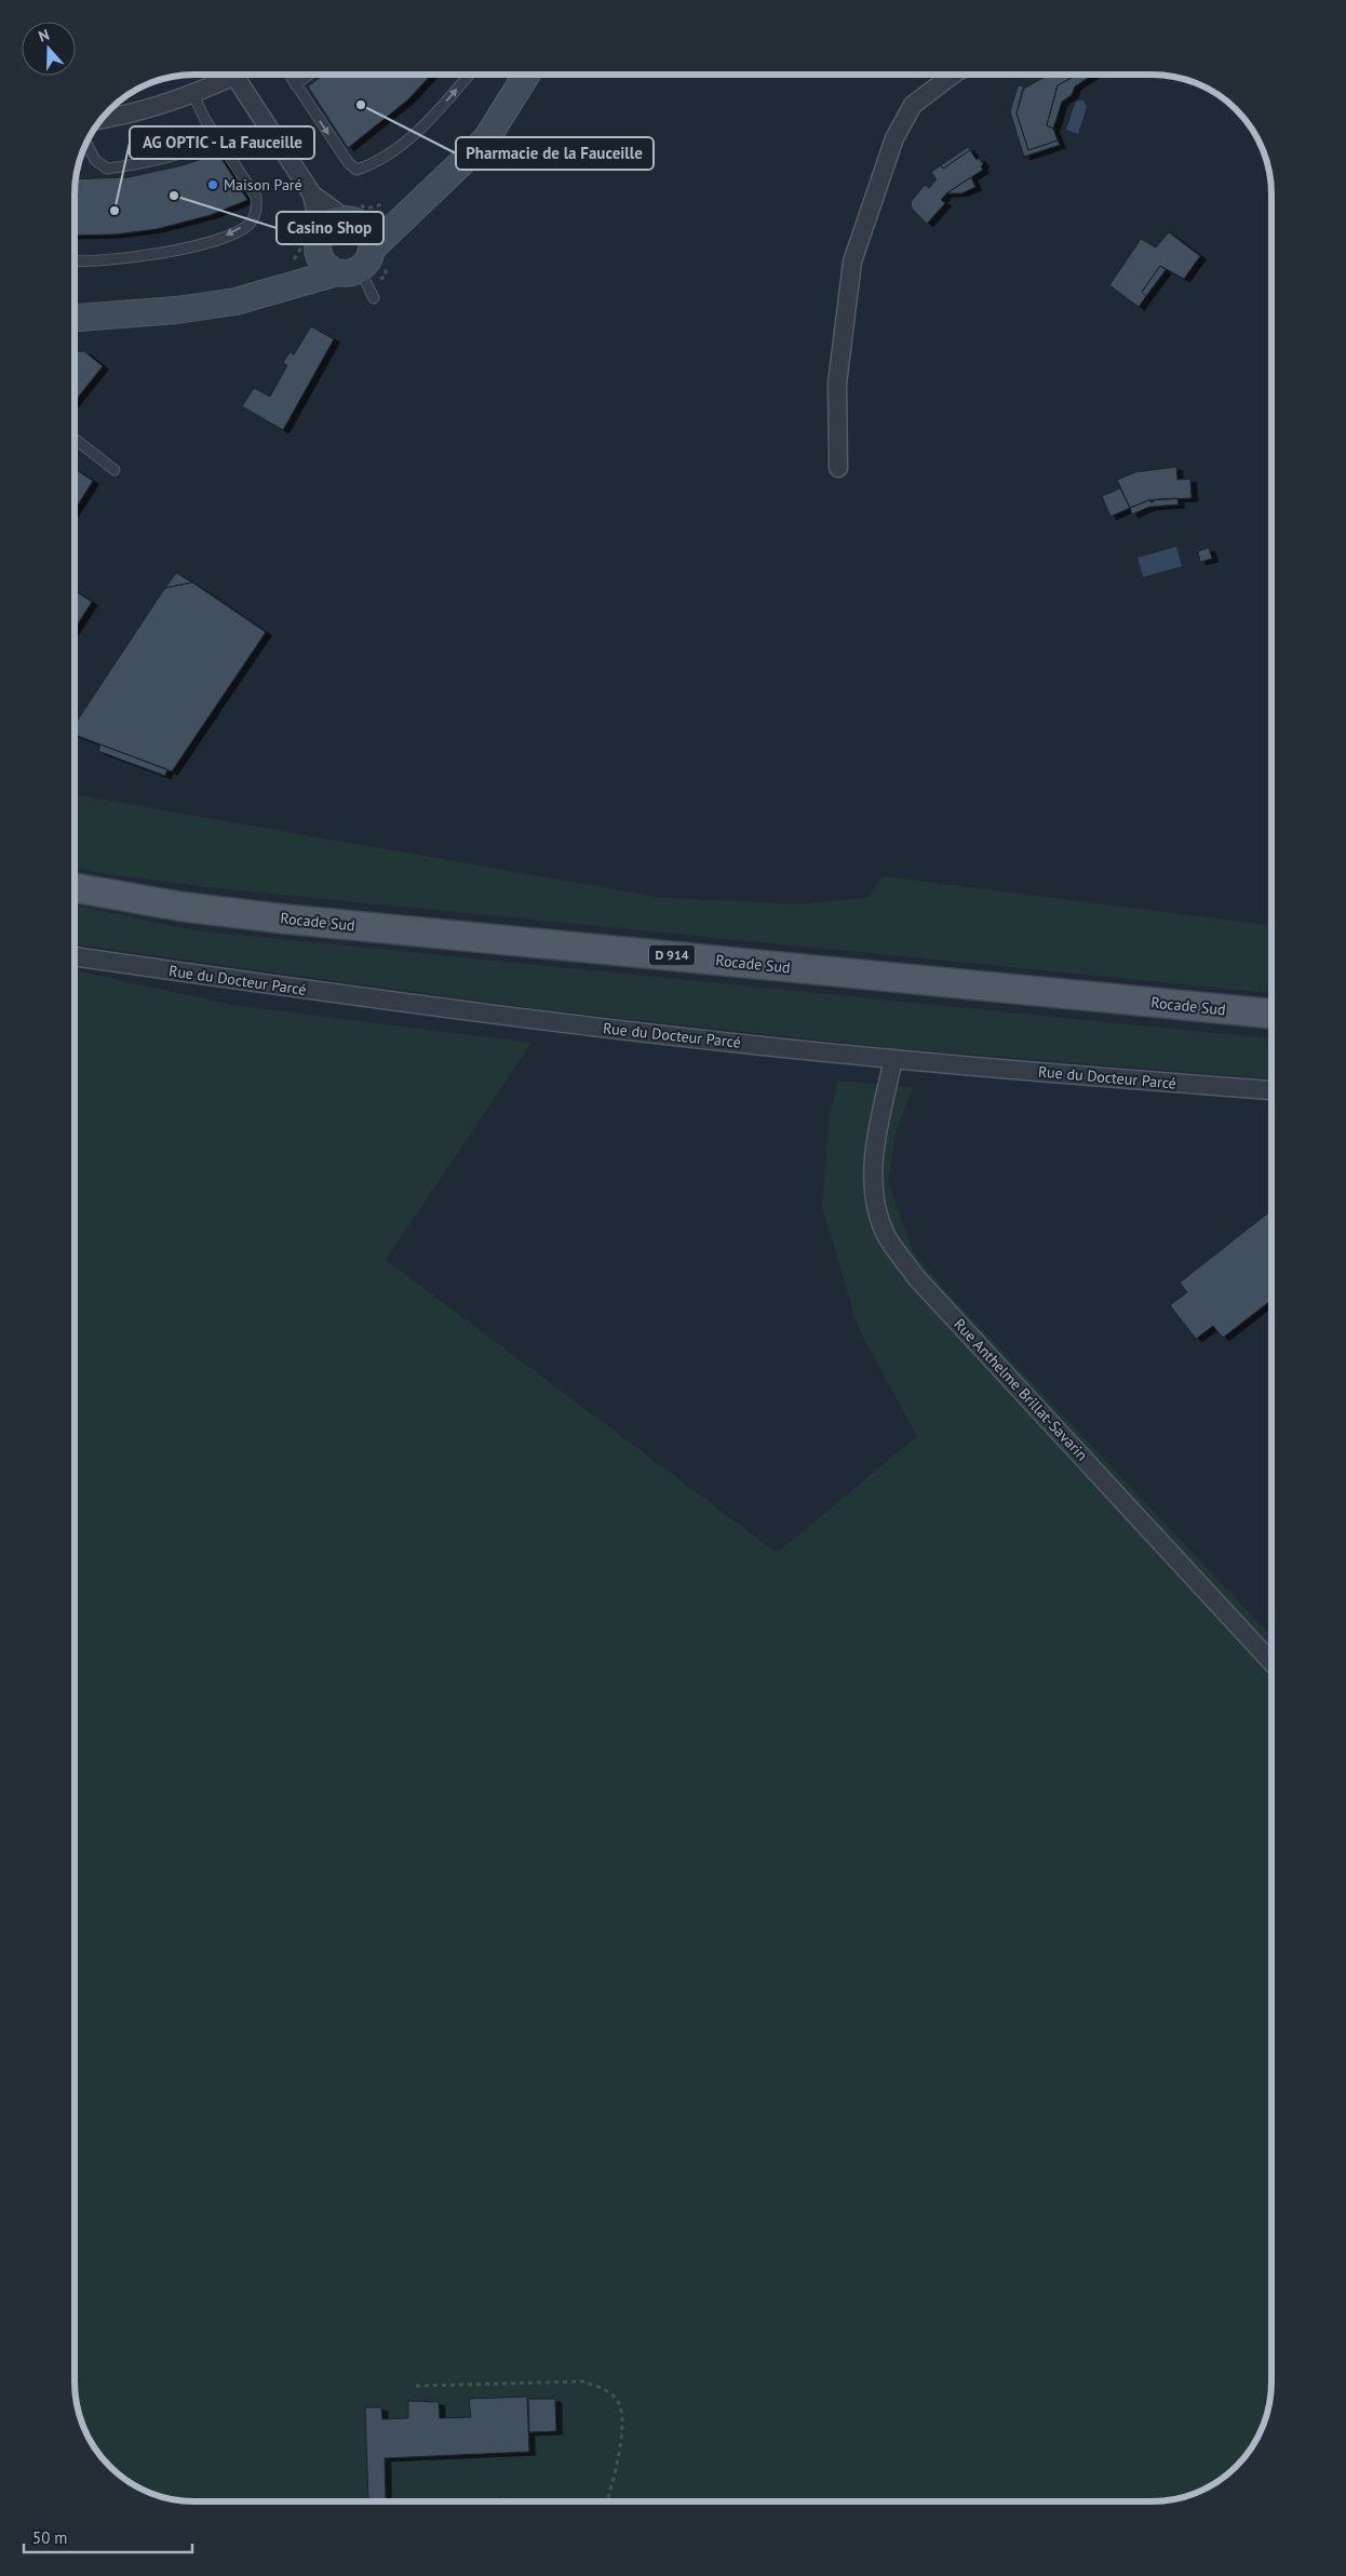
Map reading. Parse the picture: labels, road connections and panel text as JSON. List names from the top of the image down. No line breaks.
{"streets":{"main road":["Rocade Sud","D 914"],"street":["Rue du Docteur Parcé","Rue Anthelme Brillat-Savarin"]},"crossings":[["Rue du Docteur Parcé","Rue Anthelme Brillat-Savarin"]],"places":["Pharmacie de la Fauceille","Maison Paré","Casino Shop","AG OPTIC - La Fauceille"],"scale_bar":"50 m","north":"top"}
